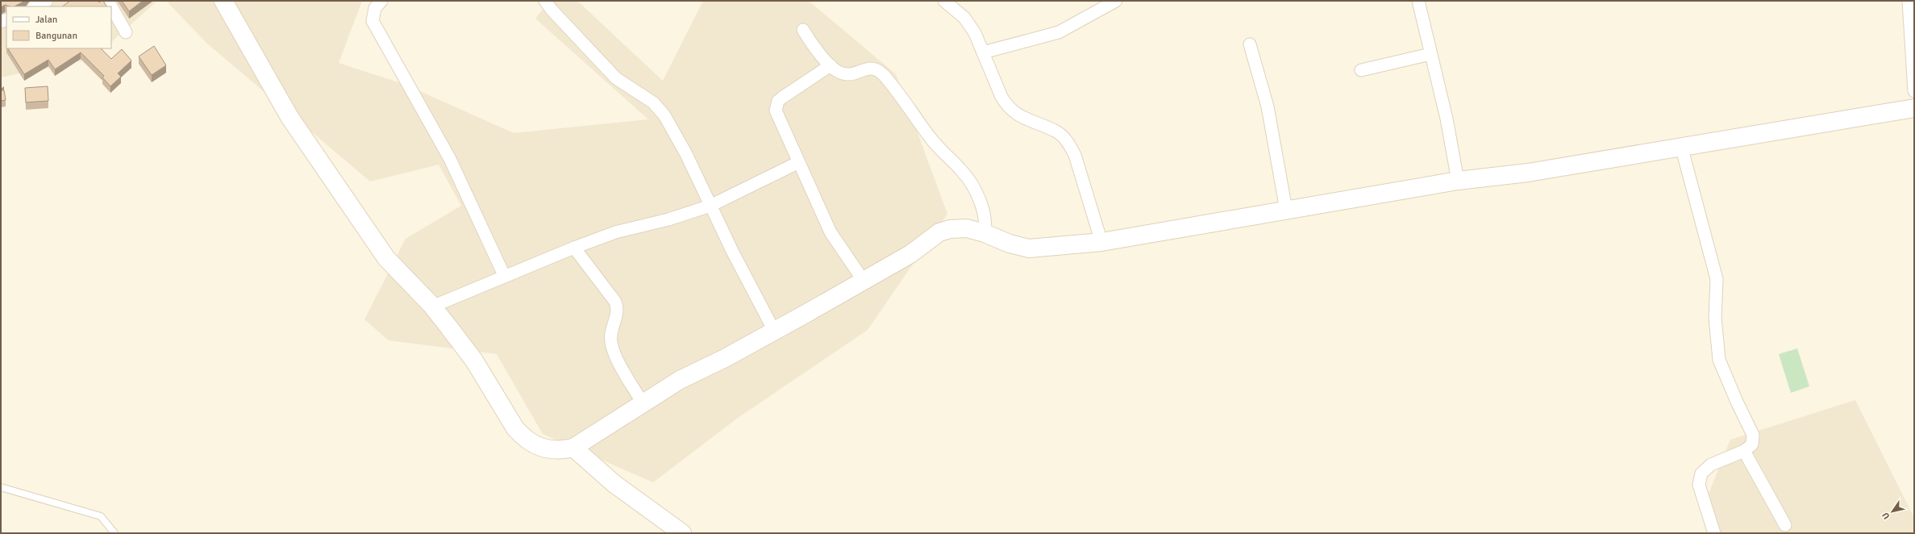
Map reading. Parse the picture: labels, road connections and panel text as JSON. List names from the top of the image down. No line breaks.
{"legend":["Jalan","Bangunan"],"north":"bottom left"}
